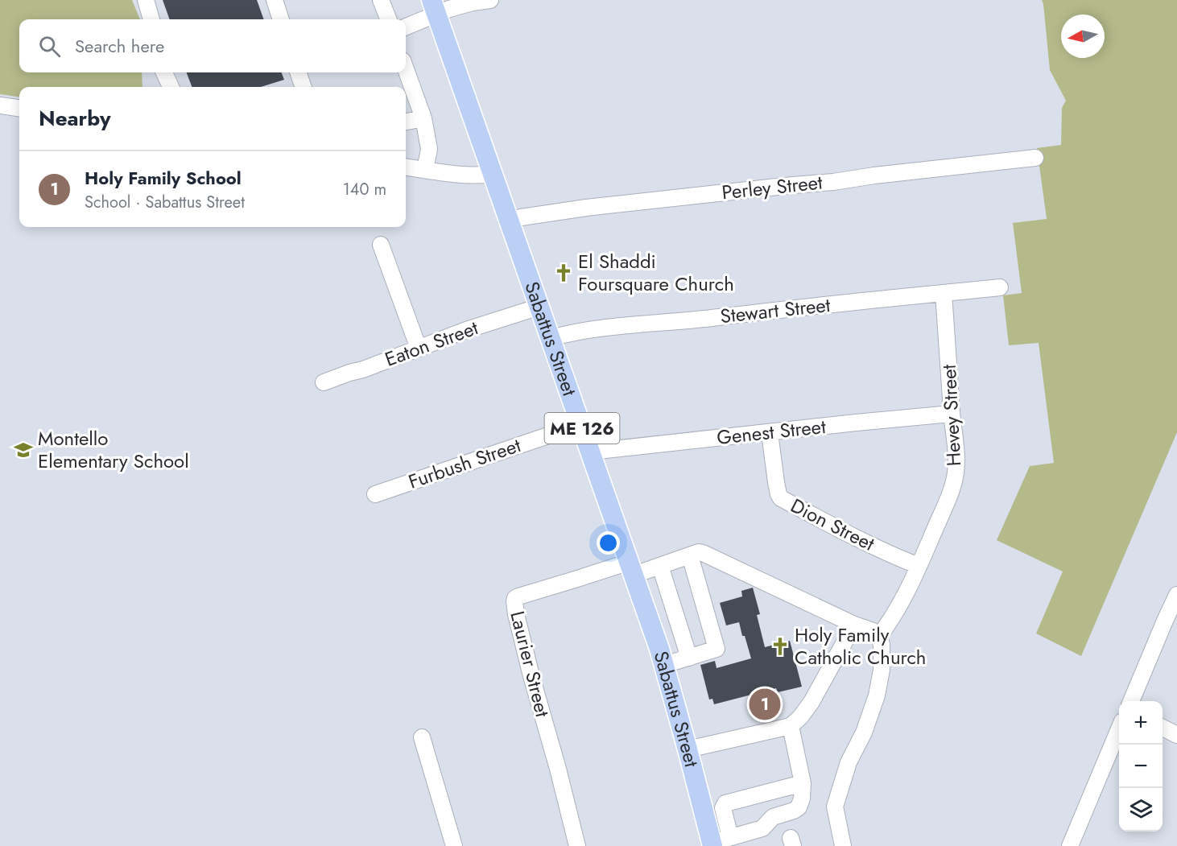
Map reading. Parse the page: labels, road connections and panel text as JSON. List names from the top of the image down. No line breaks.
{"streets":{"main road":["Sabattus Street","ME 126"],"street":["Perley Street","Stewart Street","Eaton Street","Hevey Street","Genest Street","Furbush Street","Dion Street","Laurier Street"]},"crossings":[["Perley Street","Sabattus Street"],["Stewart Street","Sabattus Street"],["Stewart Street","Hevey Street"],["Sabattus Street","Eaton Street"],["Sabattus Street","Genest Street"],["Sabattus Street","Furbush Street"],["Sabattus Street","Laurier Street"],["Hevey Street","Genest Street"],["Hevey Street","Dion Street"],["Genest Street","Dion Street"]],"places":{"church":["El Shaddi Foursquare Church","Holy Family Catholic Church"],"school or university":["Montello Elementary School"]},"north":"left","page":{"search":"Search here","heading":"Nearby","list":[{"mark":"1","name":"Holy Family School","note":"School · Sabattus Street","value":"140 m"}],"pins":"1","map_buttons":["+","−"]}}
